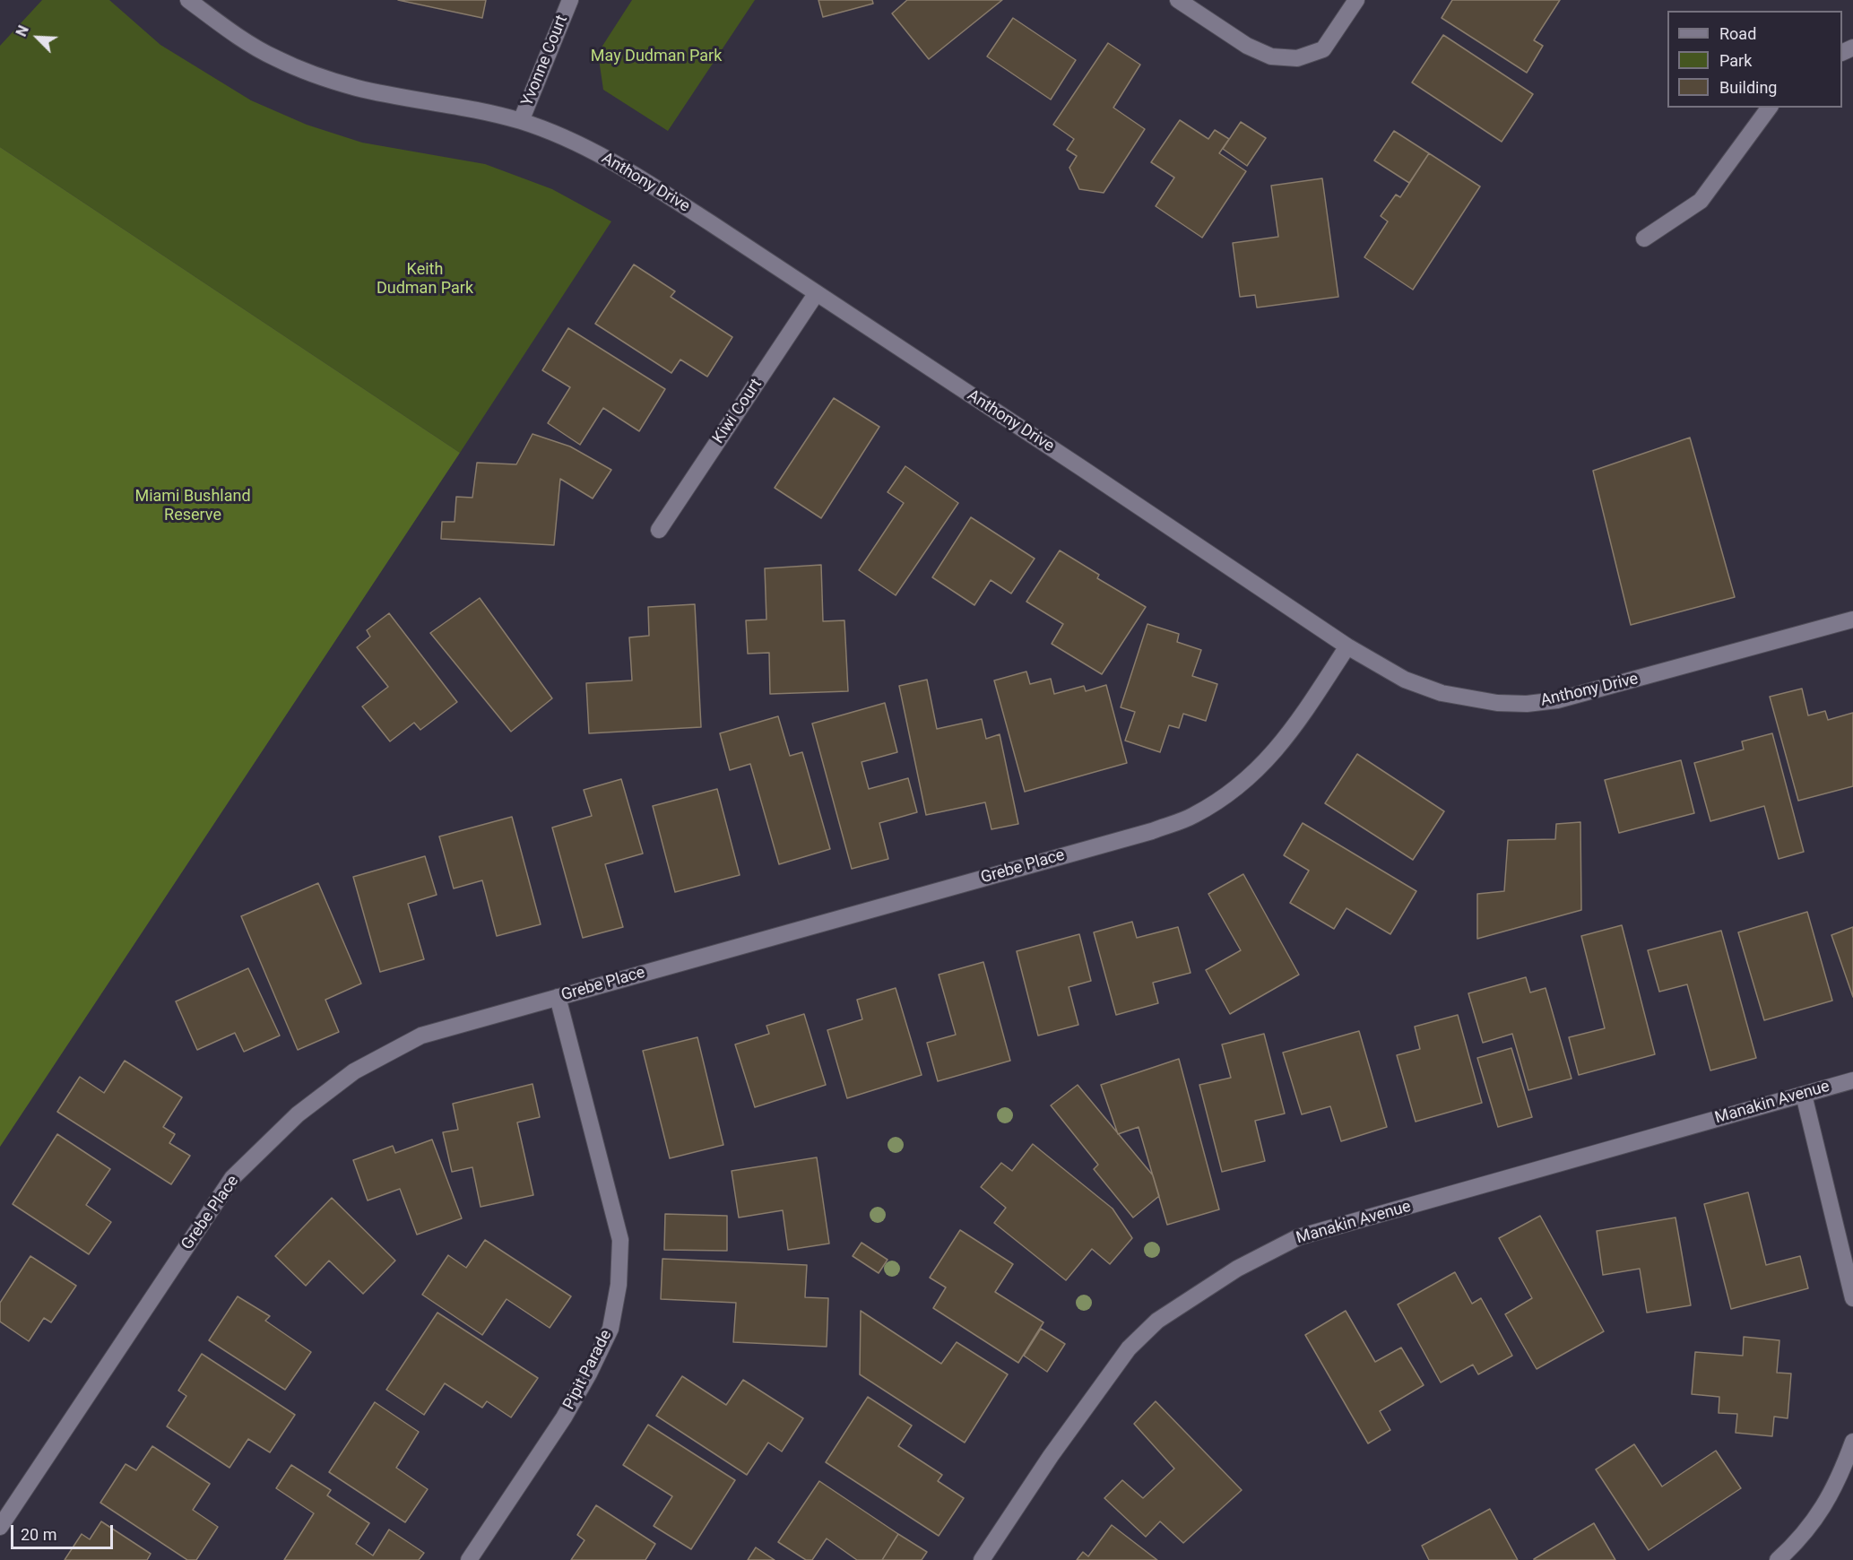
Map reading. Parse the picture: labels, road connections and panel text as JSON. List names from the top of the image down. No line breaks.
{"streets":{"street":["Yvonne Court","Anthony Drive","Kiwi Court","Grebe Place","Manakin Avenue","Pipit Parade"]},"crossings":[["Yvonne Court","Anthony Drive"],["Anthony Drive","Kiwi Court"],["Anthony Drive","Grebe Place"],["Grebe Place","Pipit Parade"]],"parks":["May Dudman Park","Keith Dudman Park","Miami Bushland Reserve"],"legend":["Road","Park","Building"],"scale_bar":"20 m","north":"top left"}
